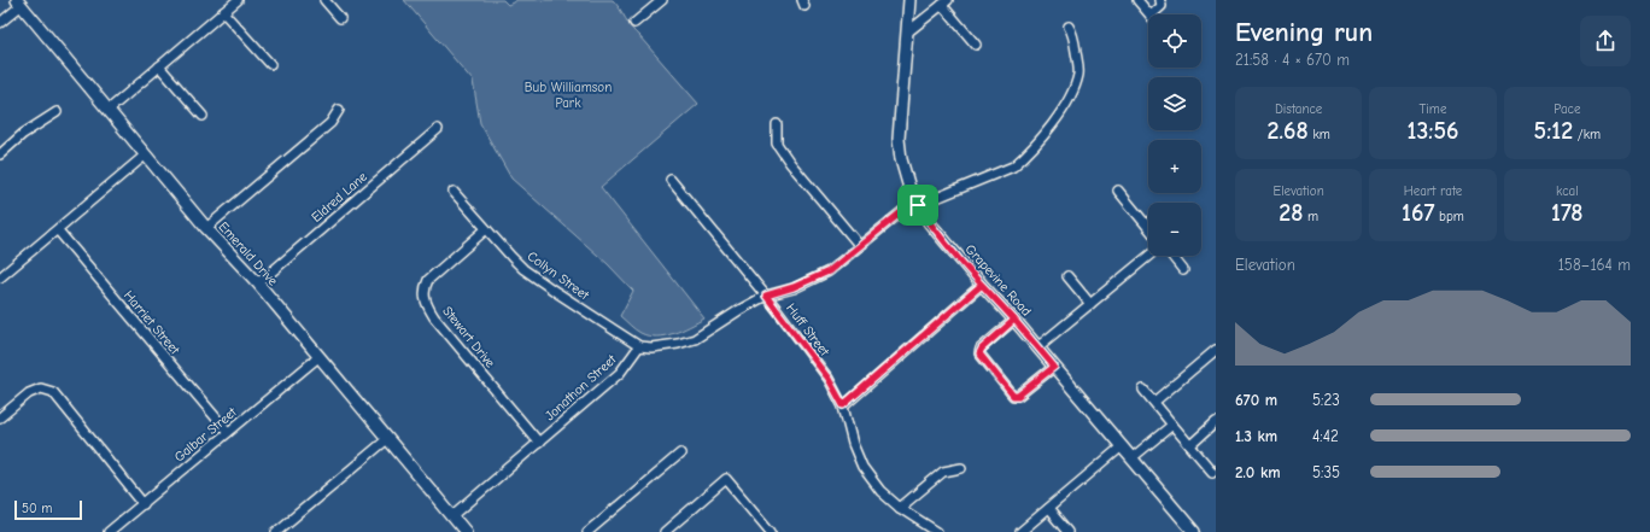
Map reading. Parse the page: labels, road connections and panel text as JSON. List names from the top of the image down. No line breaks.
{"streets":{"main road":["Emerald Drive","Grapevine Road"],"street":["Eldred Lane","Collyn Street","Harriet Street","Huff Street","Stewart Drive","Jonathon Street","Galbar Street"]},"crossings":[["Eldred Lane","Emerald Drive"],["Emerald Drive","Jonathon Street"],["Emerald Drive","Galbar Street"],["Collyn Street","Stewart Drive"],["Collyn Street","Jonathon Street"],["Harriet Street","Galbar Street"],["Stewart Drive","Jonathon Street"]],"parks":["Bub Williamson Park"],"scale_bar":"50 m","page":{"heading":["Evening run","21:58 · 4 × 670 m"],"map_buttons":["+","−"],"stats":[["Distance","2.68 km"],["Time","13:56"],["Pace","5:12 /km"],["Elevation","28 m"],["Heart rate","167 bpm"],["kcal","178"]],"chart":["Elevation","158–164 m"],"list":[{"name":"670 m","note":"5:23"},{"name":"1.3 km","note":"4:42"},{"name":"2.0 km","note":"5:35"}],"scale":"50 m"}}
